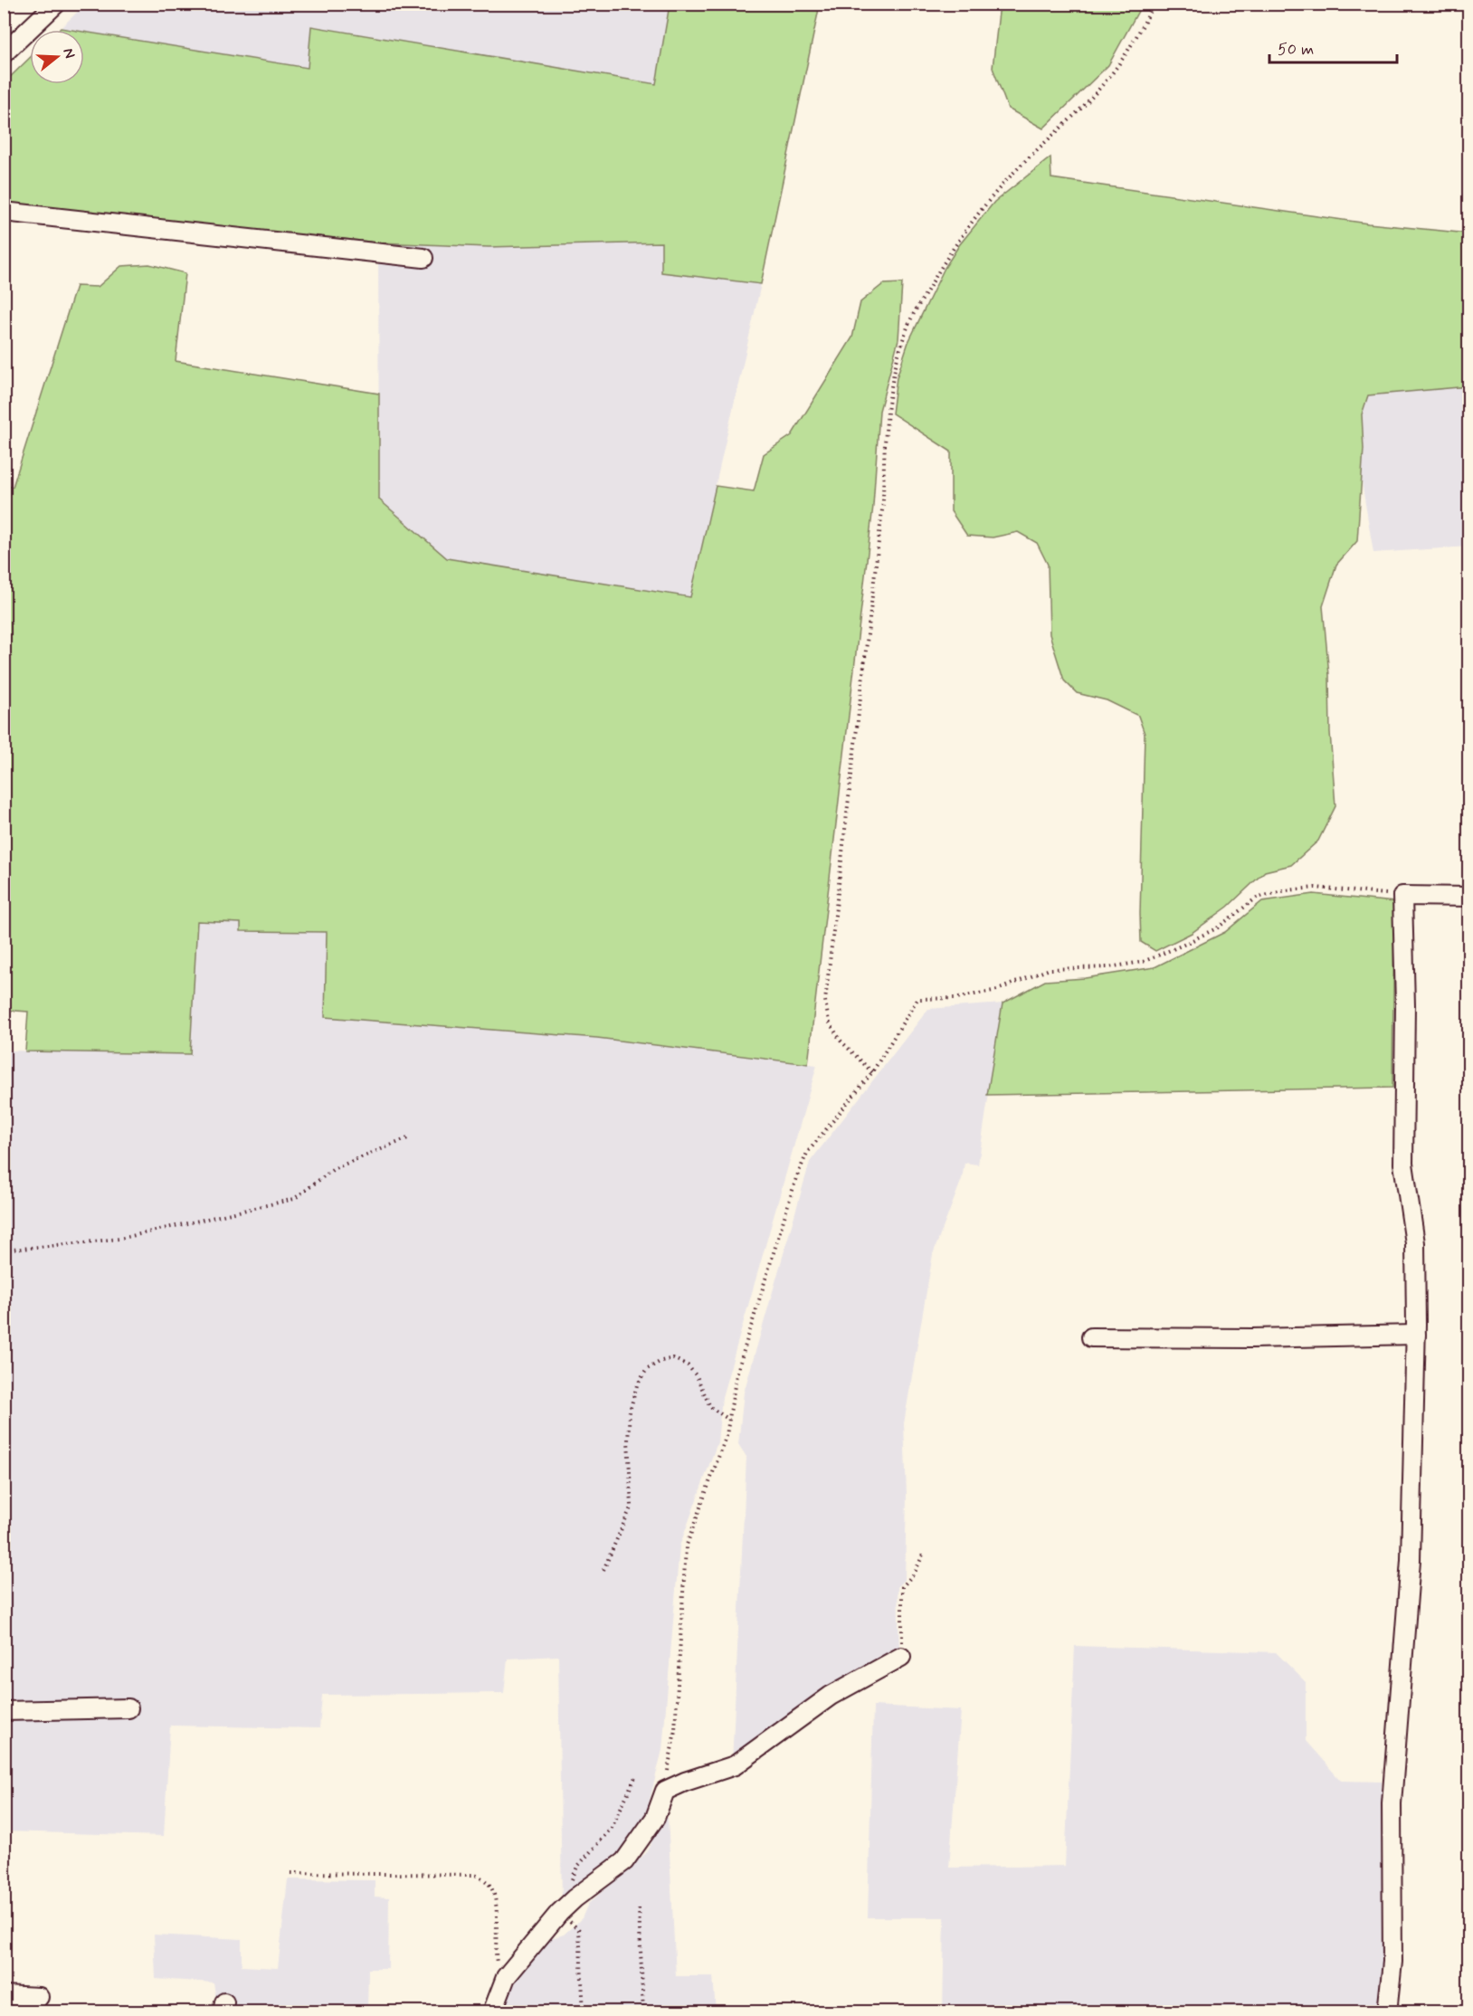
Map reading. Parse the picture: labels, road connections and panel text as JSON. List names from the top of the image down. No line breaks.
{"scale_bar":"50 m","north":"right"}
